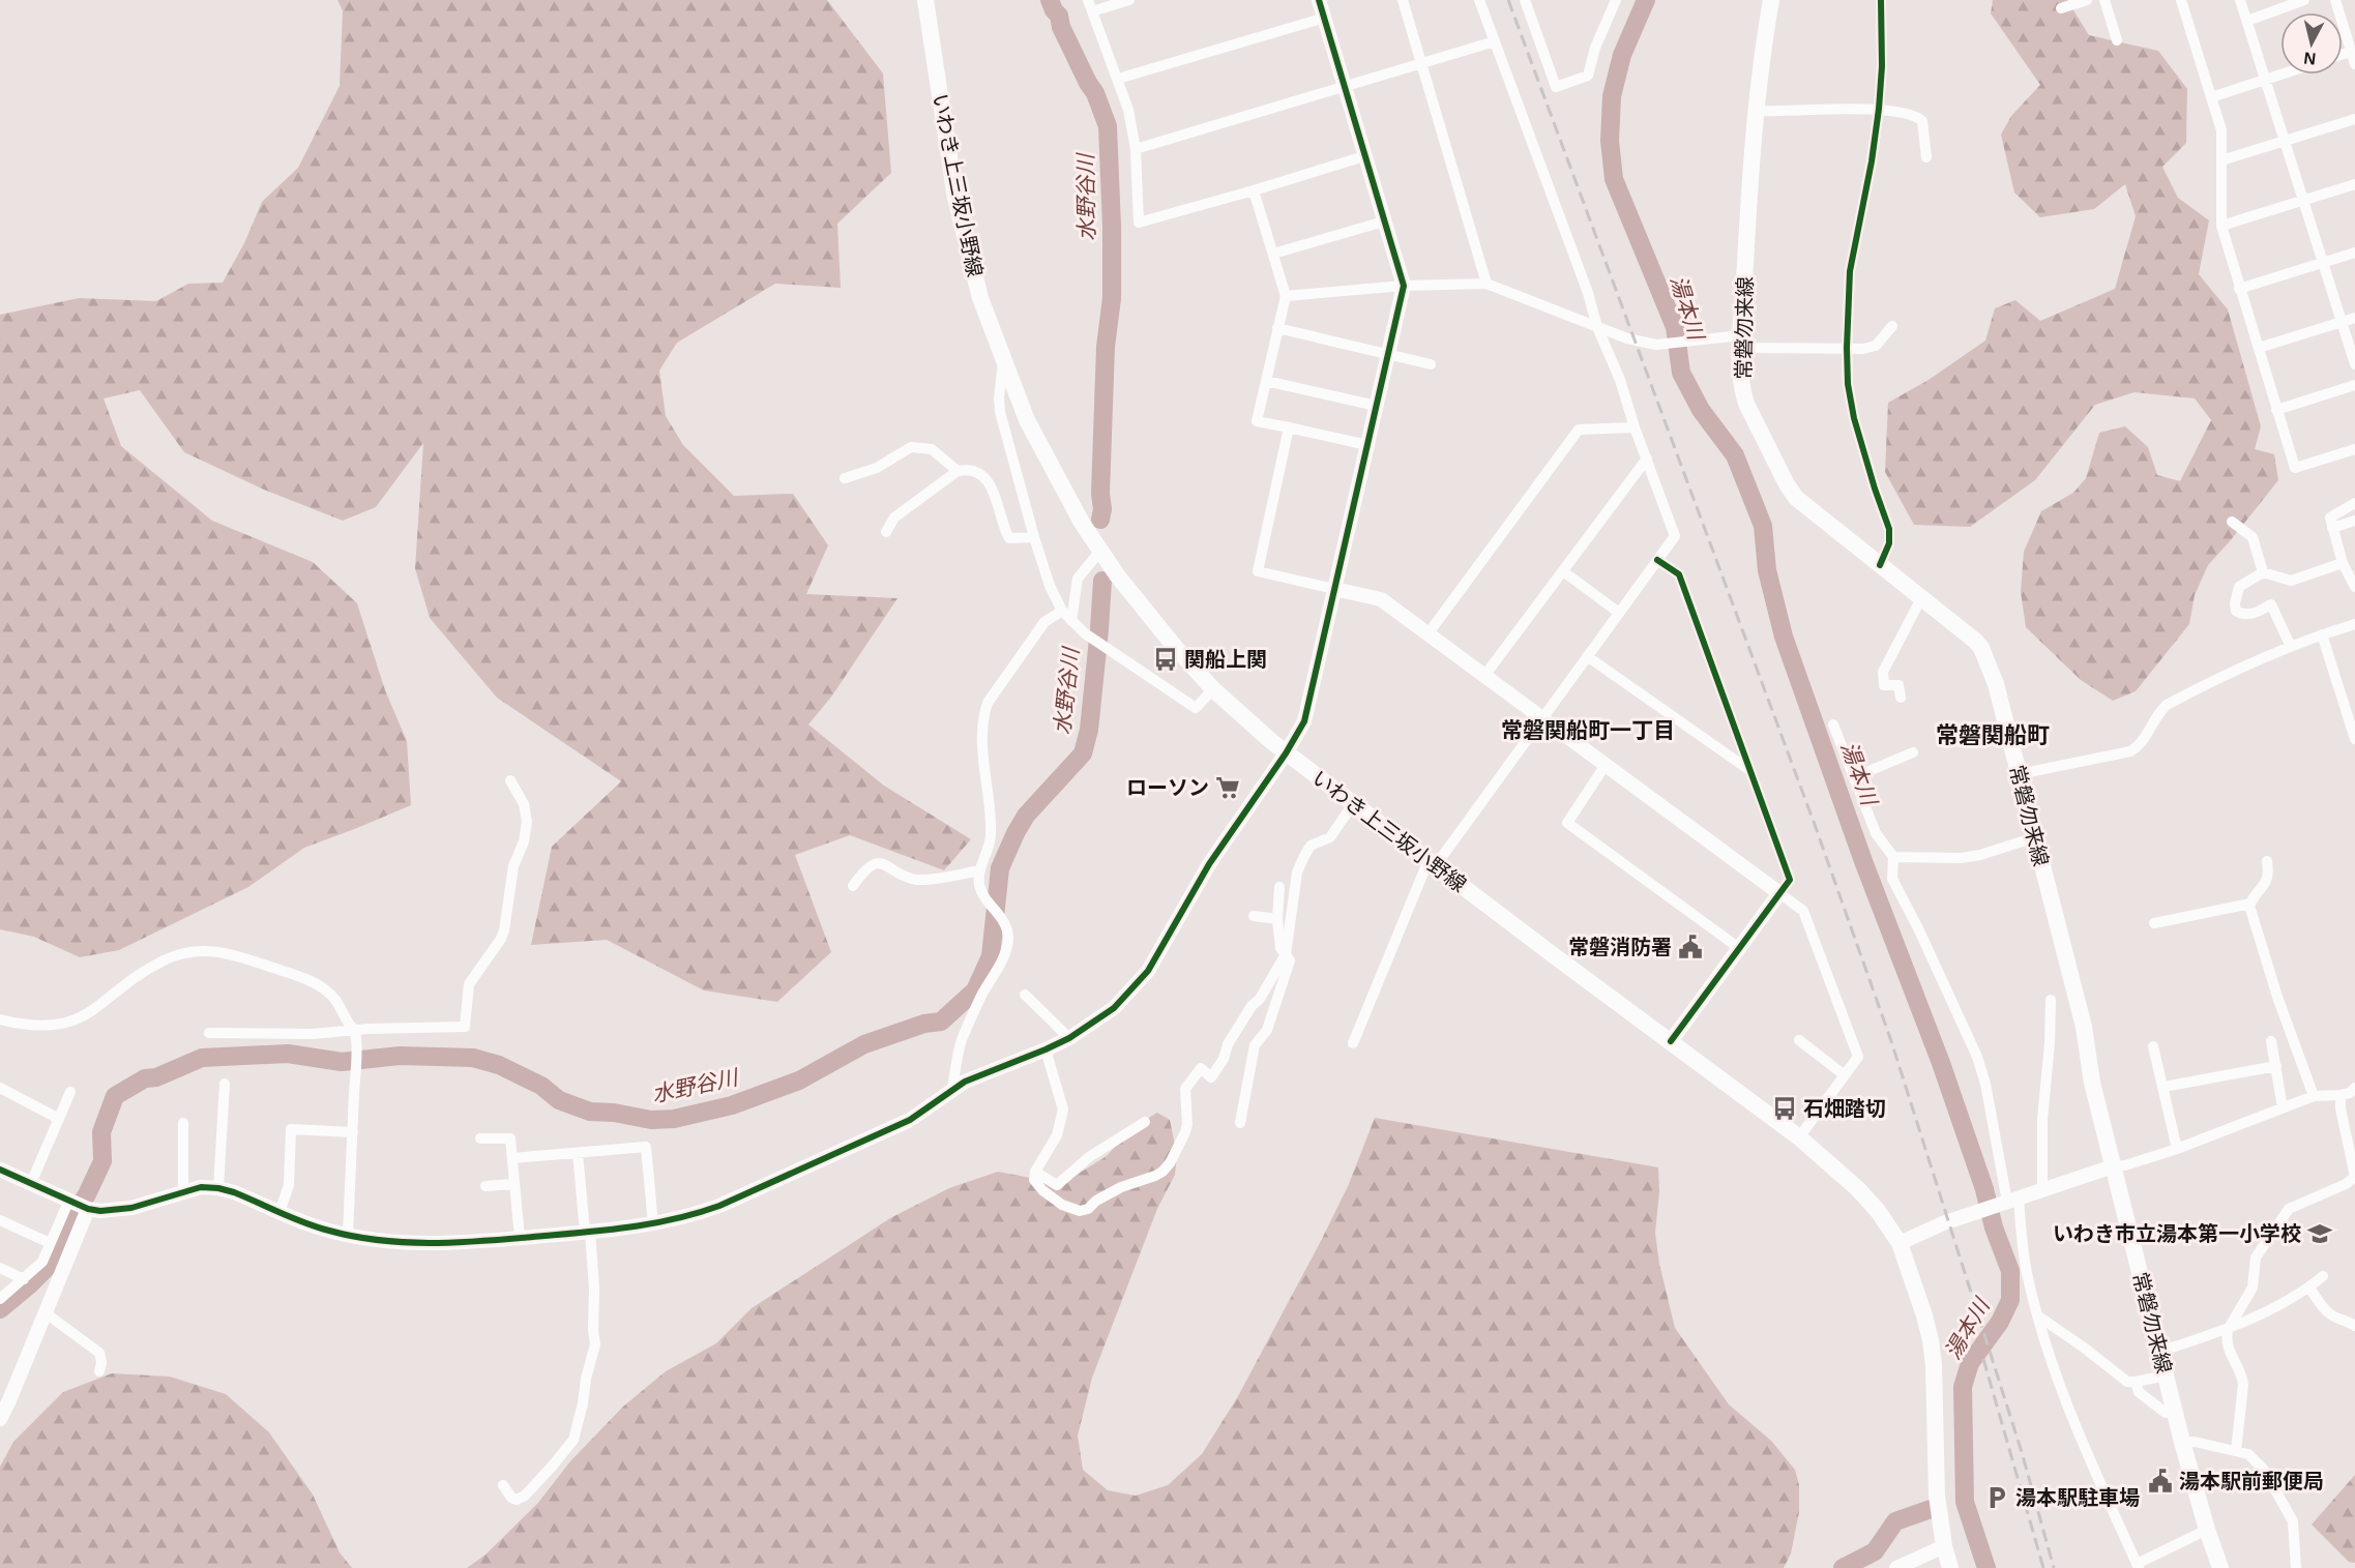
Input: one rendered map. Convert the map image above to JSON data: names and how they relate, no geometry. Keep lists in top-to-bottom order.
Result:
{
  "streets": {
    "main road": ["いわき上三坂小野線", "常磐勿来線"]
  },
  "districts": ["常磐関船町一丁目", "常磐関船町"],
  "water": ["水野谷川", "湯本川"],
  "places": {
    "bus stop": ["関船上関", "石畑踏切"],
    "supermarket": ["ローソン"],
    "public building": ["常磐消防署", "湯本駅前郵便局"],
    "school or university": ["いわき市立湯本第一小学校"],
    "parking": ["湯本駅駐車場"]
  },
  "north": "bottom"
}
